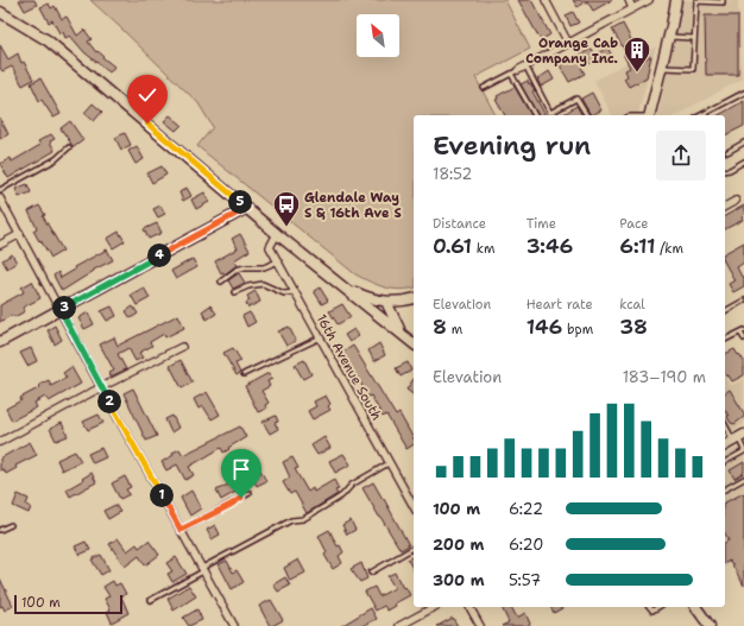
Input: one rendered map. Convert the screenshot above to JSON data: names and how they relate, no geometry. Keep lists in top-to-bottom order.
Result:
{
  "streets": {
    "street": ["16th Avenue South"]
  },
  "places": {
    "building": ["Orange Cab Company Inc."],
    "bus stop": ["Glendale Way S & 16th Ave S"]
  },
  "scale_bar": "100 m",
  "north": "top left",
  "page": {
    "heading": ["Evening run", "18:52"],
    "pins": [
      "5",
      "4",
      "3",
      "2",
      "1"
    ],
    "stats": [
      ["Distance", "0.61 km"],
      ["Time", "3:46"],
      ["Pace", "6:11 /km"],
      ["Elevation", "8 m"],
      ["Heart rate", "146 bpm"],
      ["kcal", "38"]
    ],
    "chart": ["Elevation", "183–190 m"],
    "list": [
      {
        "name": "100 m",
        "note": "6:22"
      },
      {
        "name": "200 m",
        "note": "6:20"
      },
      {
        "name": "300 m",
        "note": "5:57"
      }
    ],
    "scale": "100 m"
  }
}
